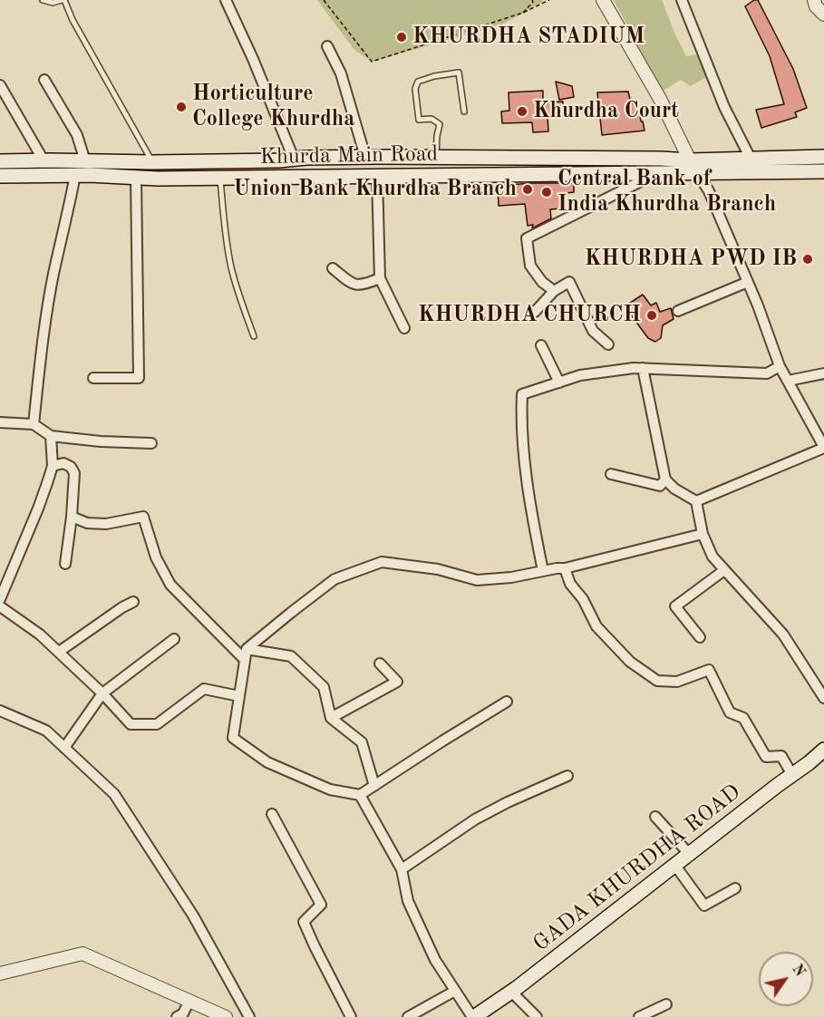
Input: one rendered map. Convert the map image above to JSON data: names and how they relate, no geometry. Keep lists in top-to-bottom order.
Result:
{
  "streets": {
    "main road": ["Khurda Main Road", "GADA KHURDHA ROAD"]
  },
  "places": [
    "KHURDHA STADIUM",
    "Horticulture College Khurdha",
    "Khurdha Court",
    "Union Bank Khurdha Branch",
    "Central Bank of India Khurdha Branch",
    "KHURDHA PWD IB",
    "KHURDHA CHURCH"
  ],
  "north": "top right"
}
